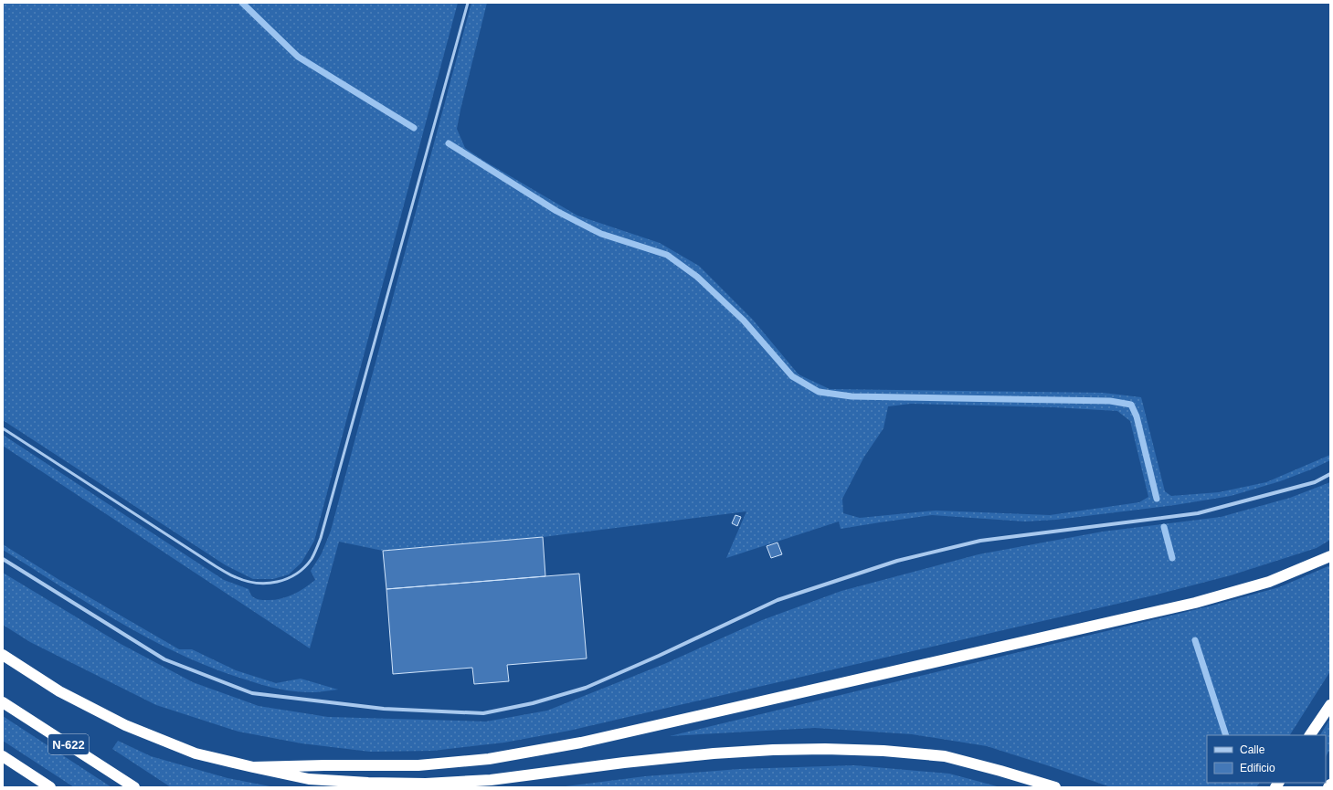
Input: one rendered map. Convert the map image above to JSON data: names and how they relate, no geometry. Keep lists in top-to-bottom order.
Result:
{
  "streets": {
    "highway": ["N-622"]
  },
  "legend": ["Calle", "Edificio"]
}
